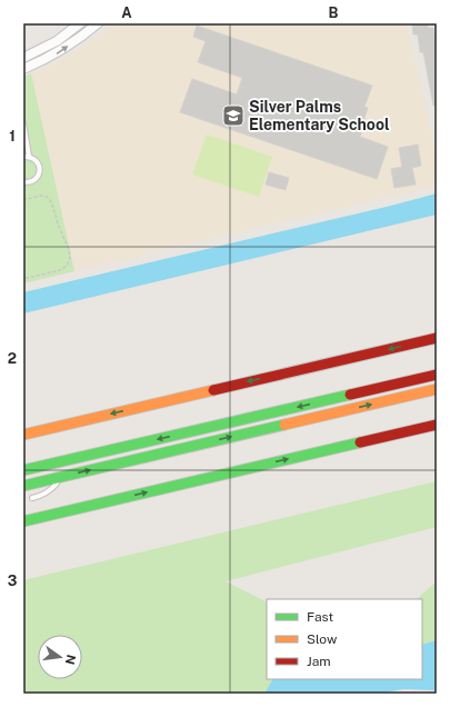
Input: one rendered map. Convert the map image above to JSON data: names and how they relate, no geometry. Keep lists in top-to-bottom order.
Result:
{
  "places": {
    "school or university": ["Silver Palms Elementary School"]
  },
  "legend": ["Fast", "Slow", "Jam"],
  "north": "right",
  "grid": {
    "columns": ["A", "B"],
    "rows": ["1", "2", "3"]
  }
}
